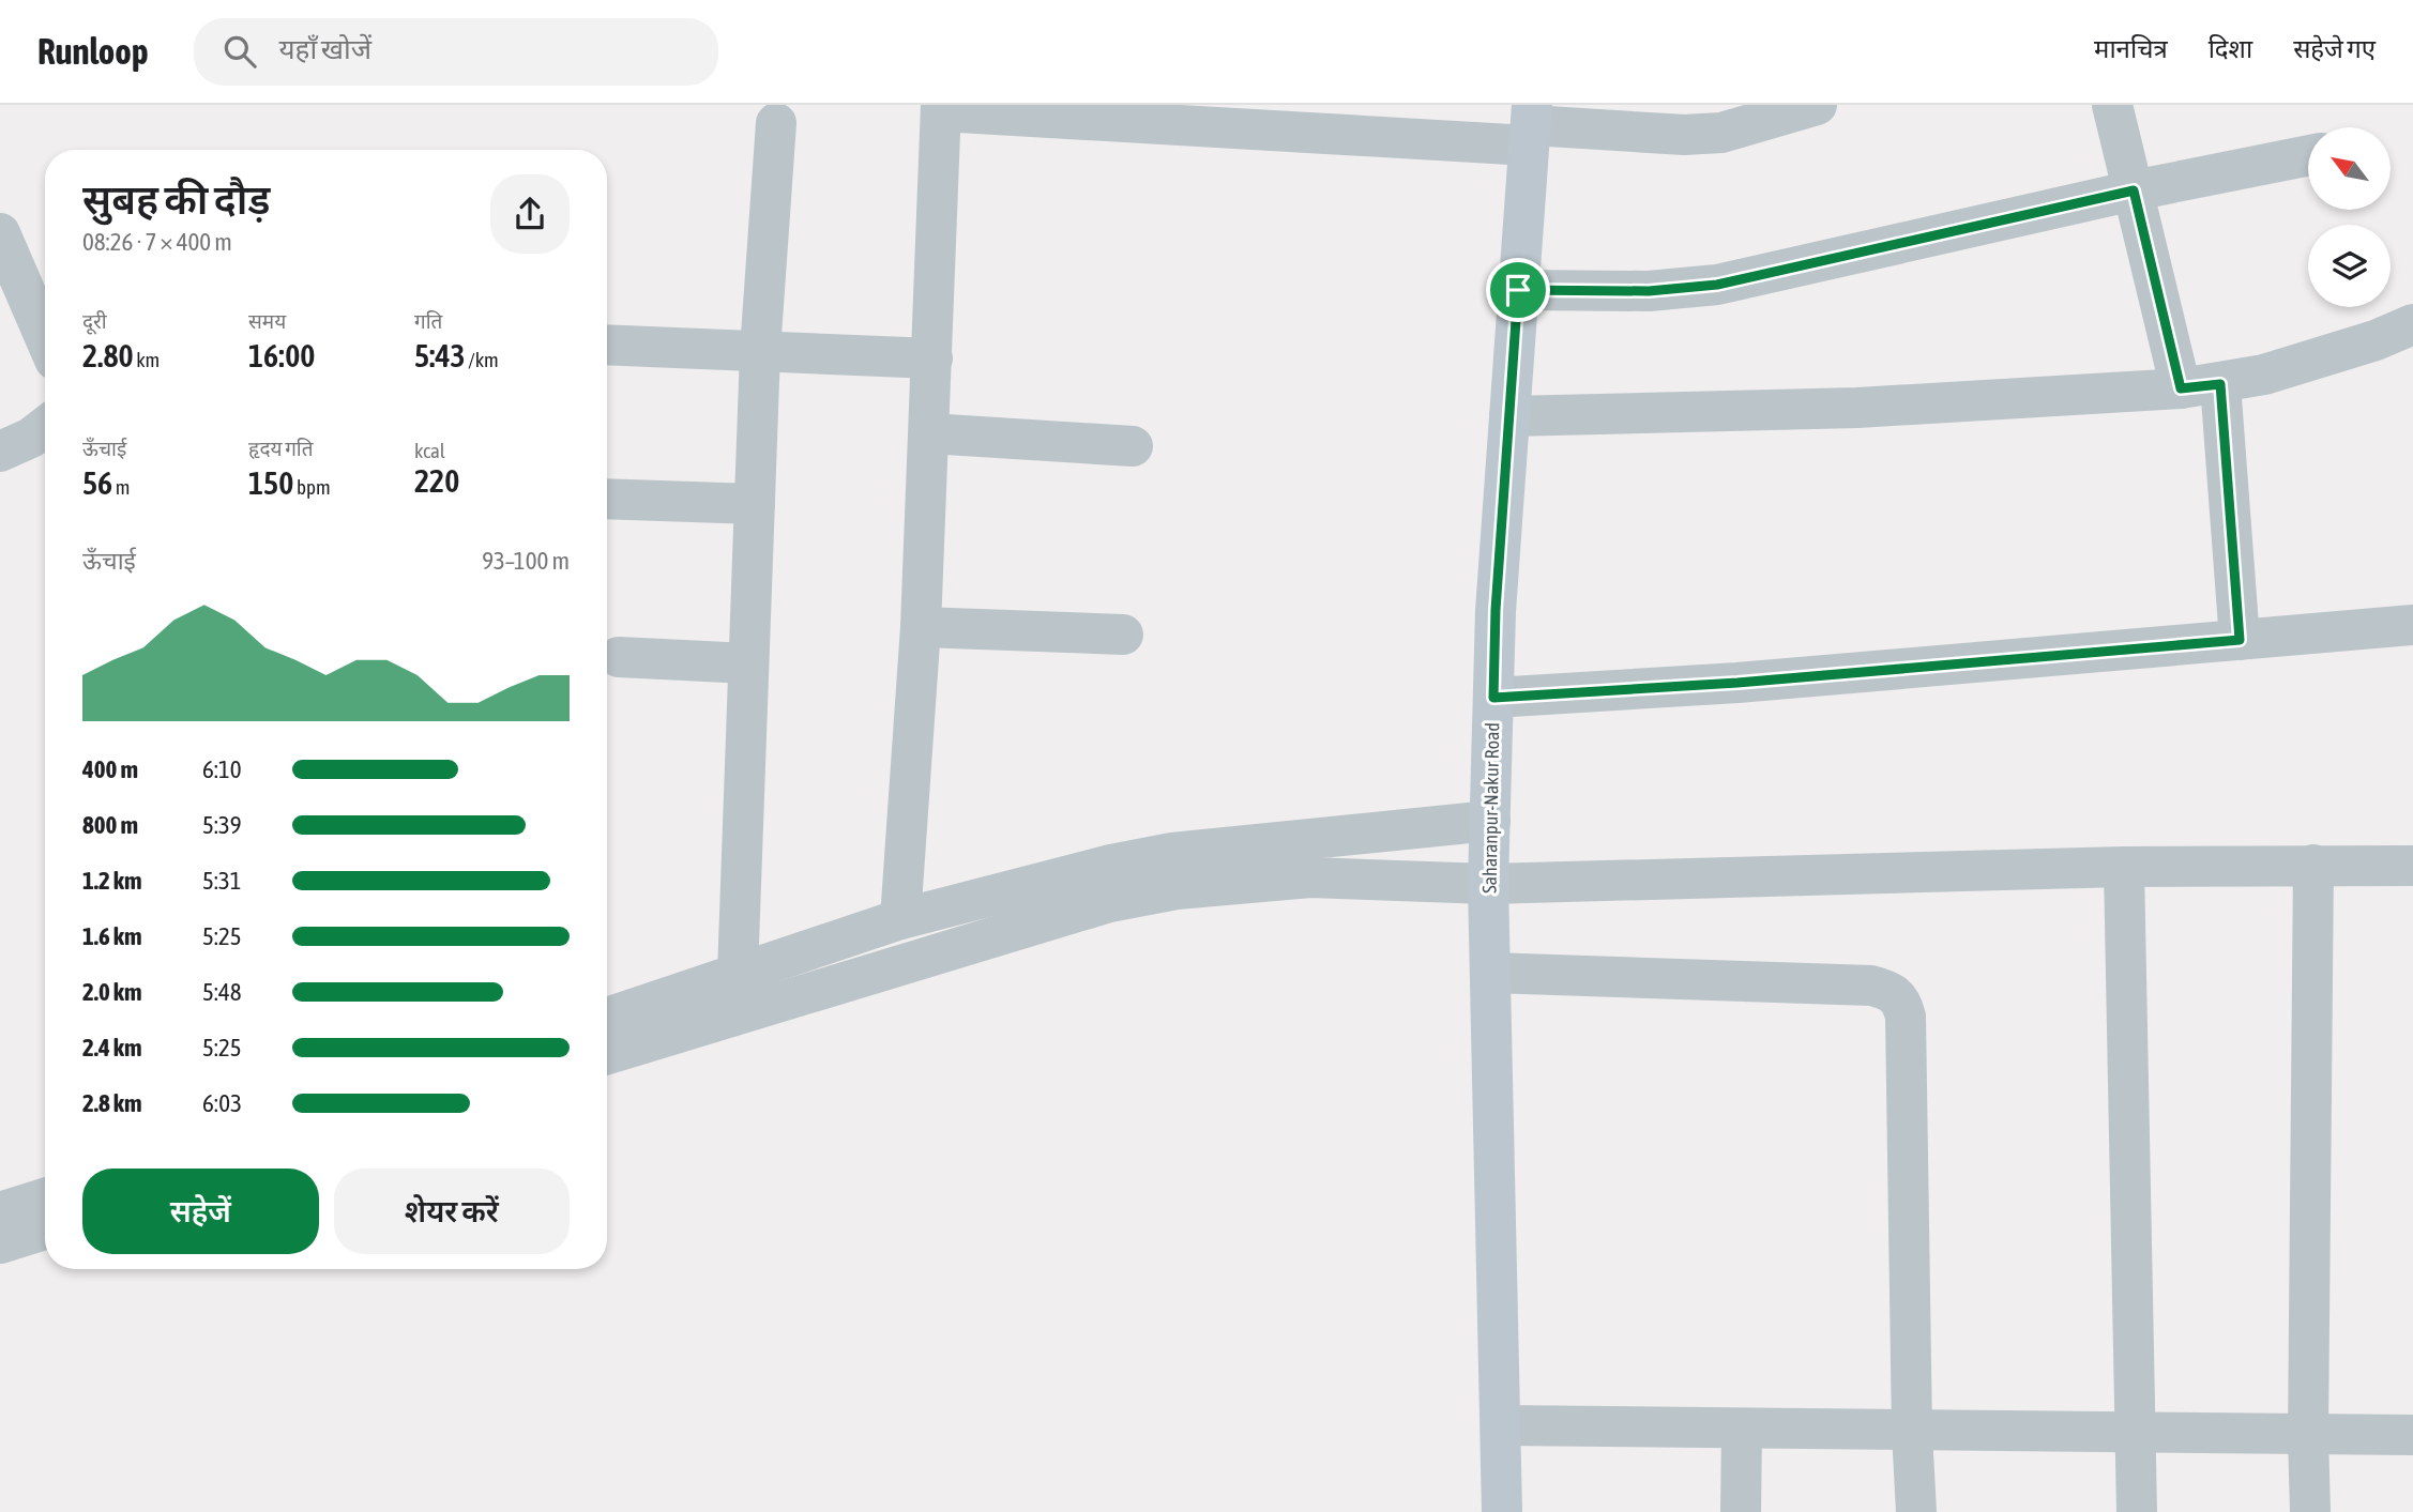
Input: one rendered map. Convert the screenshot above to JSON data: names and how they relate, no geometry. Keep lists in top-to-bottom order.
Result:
{
  "streets": {
    "main road": ["Saharanpur-Nakur Road"]
  },
  "north": "top left",
  "page": {
    "header": "Runloop",
    "search": "यहाँ खोजें",
    "nav": ["मानचित्र", "दिशा", "सहेजे गए"],
    "heading": ["सुबह की दौड़", "08:26 · 7 × 400 m"],
    "stats": [
      ["दूरी", "2.80 km"],
      ["समय", "16:00"],
      ["गति", "5:43 /km"],
      ["ऊँचाई", "56 m"],
      ["हृदय गति", "150 bpm"],
      ["kcal", "220"]
    ],
    "chart": ["ऊँचाई", "93–100 m"],
    "list": [
      {
        "name": "400 m",
        "note": "6:10"
      },
      {
        "name": "800 m",
        "note": "5:39"
      },
      {
        "name": "1.2 km",
        "note": "5:31"
      },
      {
        "name": "1.6 km",
        "note": "5:25"
      },
      {
        "name": "2.0 km",
        "note": "5:48"
      },
      {
        "name": "2.4 km",
        "note": "5:25"
      },
      {
        "name": "2.8 km",
        "note": "6:03"
      }
    ],
    "buttons": ["सहेजें", "शेयर करें"]
  }
}
